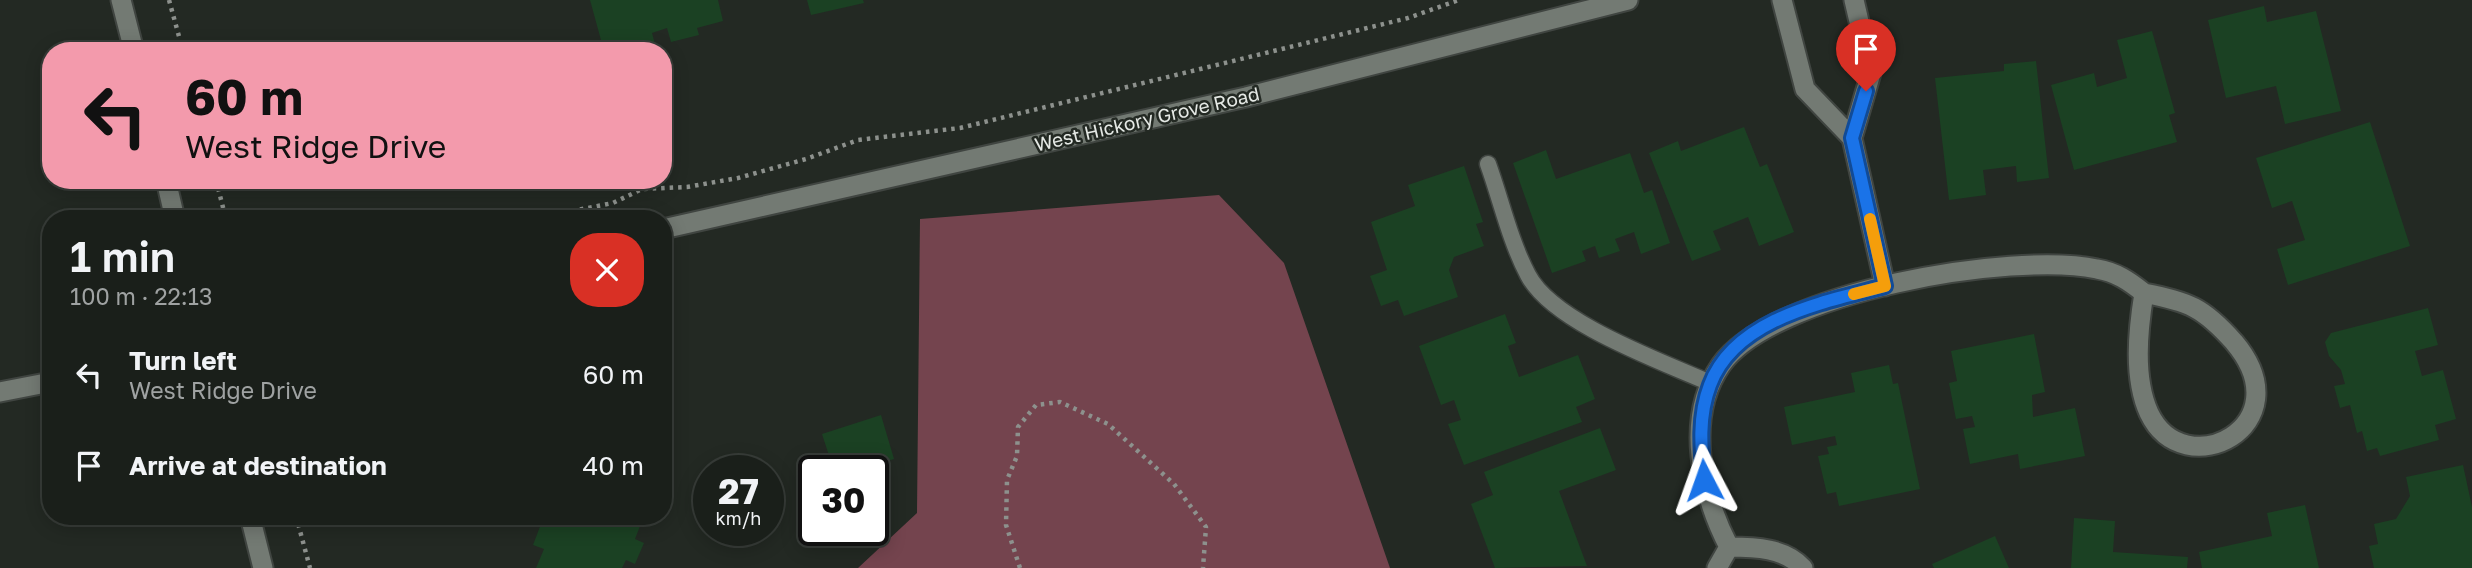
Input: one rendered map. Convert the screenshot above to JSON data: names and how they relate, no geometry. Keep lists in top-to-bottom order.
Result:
{
  "streets": {
    "street": ["West Hickory Grove Road"]
  },
  "page": {
    "turn": ["60 m", "West Ridge Drive"],
    "heading": ["1 min", "100 m · 22:13"],
    "list": [
      {
        "name": "Turn left",
        "note": "West Ridge Drive",
        "value": "60 m"
      },
      {
        "name": "Arrive at destination",
        "value": "40 m"
      }
    ],
    "speed": "27 km/h",
    "limit": "30"
  }
}
